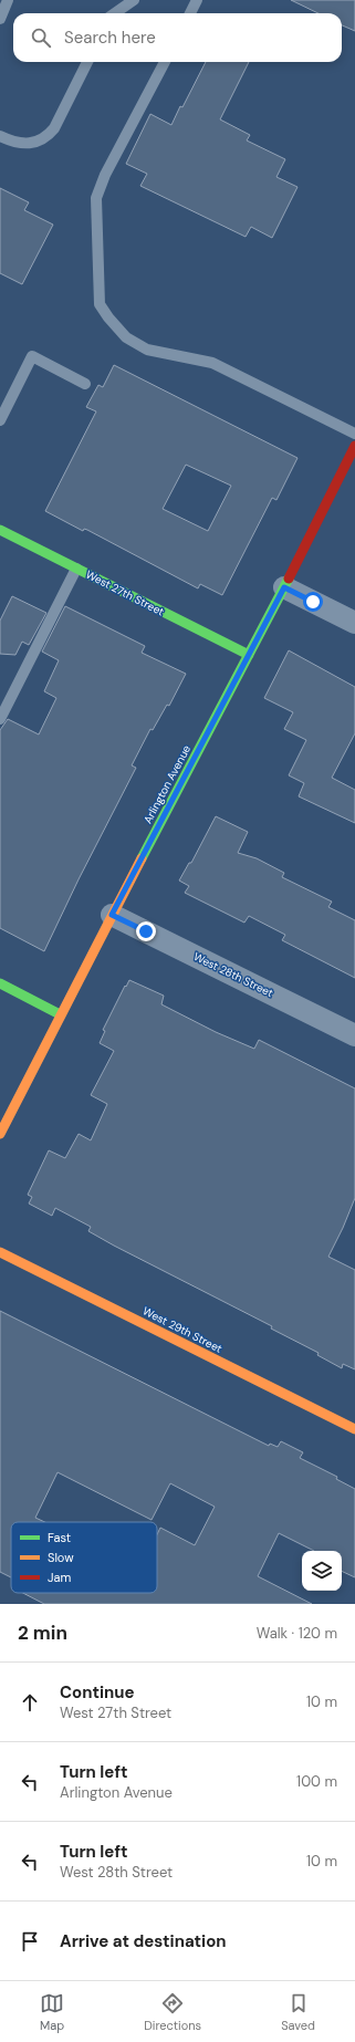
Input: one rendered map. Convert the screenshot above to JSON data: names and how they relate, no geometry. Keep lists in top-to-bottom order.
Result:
{
  "streets": {
    "main road": ["West 27th Street", "Arlington Avenue", "West 29th Street"],
    "street": ["West 28th Street"]
  },
  "crossings": [
    ["West 27th Street", "Arlington Avenue"],
    ["Arlington Avenue", "West 28th Street"]
  ],
  "legend": ["Fast", "Slow", "Jam"],
  "page": {
    "search": "Search here",
    "heading": ["2 min", "Walk · 120 m"],
    "list": [
      ["Continue", "West 27th Street", "10 m"],
      ["Turn left", "Arlington Avenue", "100 m"],
      ["Turn left", "West 28th Street", "10 m"],
      "Arrive at destination"
    ],
    "nav": ["Map", "Directions", "Saved"]
  }
}
